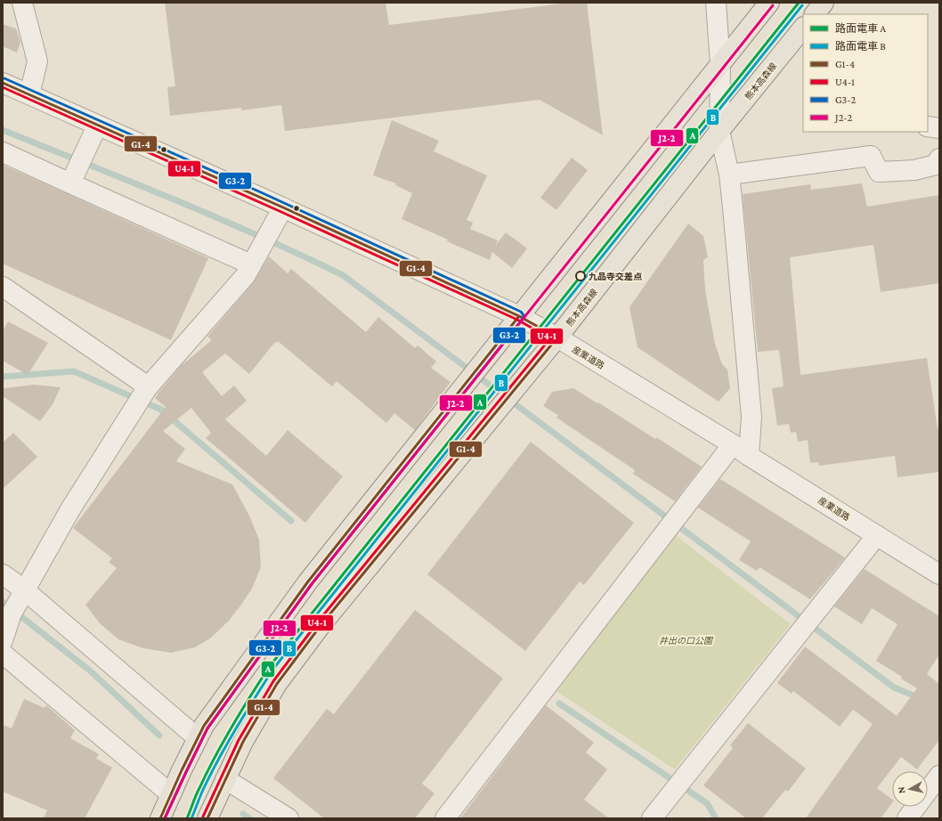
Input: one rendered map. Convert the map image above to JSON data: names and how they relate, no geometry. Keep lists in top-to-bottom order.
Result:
{
  "streets": {
    "main road": ["熊本高森線"],
    "street": ["産業道路"]
  },
  "crossings": [
    ["熊本高森線", "産業道路"]
  ],
  "parks": ["井出の口公園"],
  "places": ["九品寺交差点"],
  "lines": [
    "tram line A",
    "tram line B",
    "transit line J2-2",
    "transit line G3-2",
    "transit line G1-4",
    "transit line U4-1"
  ],
  "legend": [
    "路面電車 A",
    "路面電車 B",
    "G1-4",
    "U4-1",
    "G3-2",
    "J2-2"
  ],
  "north": "left"
}
